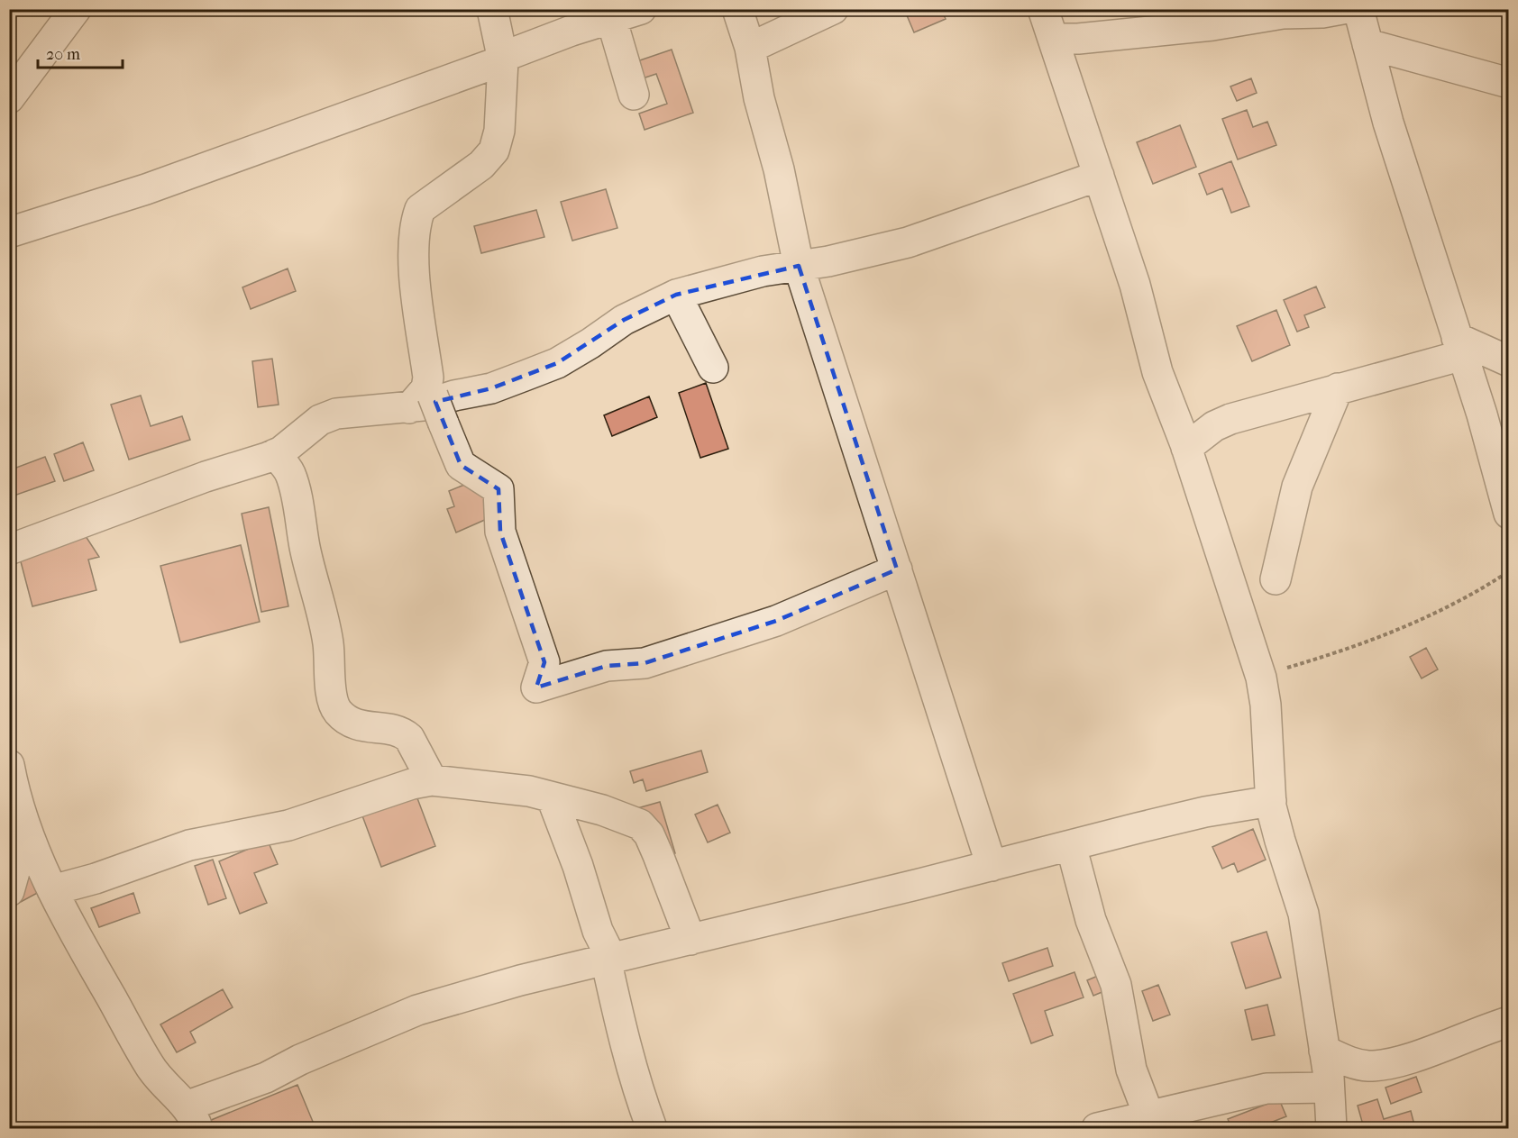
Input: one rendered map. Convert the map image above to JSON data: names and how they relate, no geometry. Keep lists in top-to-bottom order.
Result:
{
  "scale_bar": "20 m"
}
